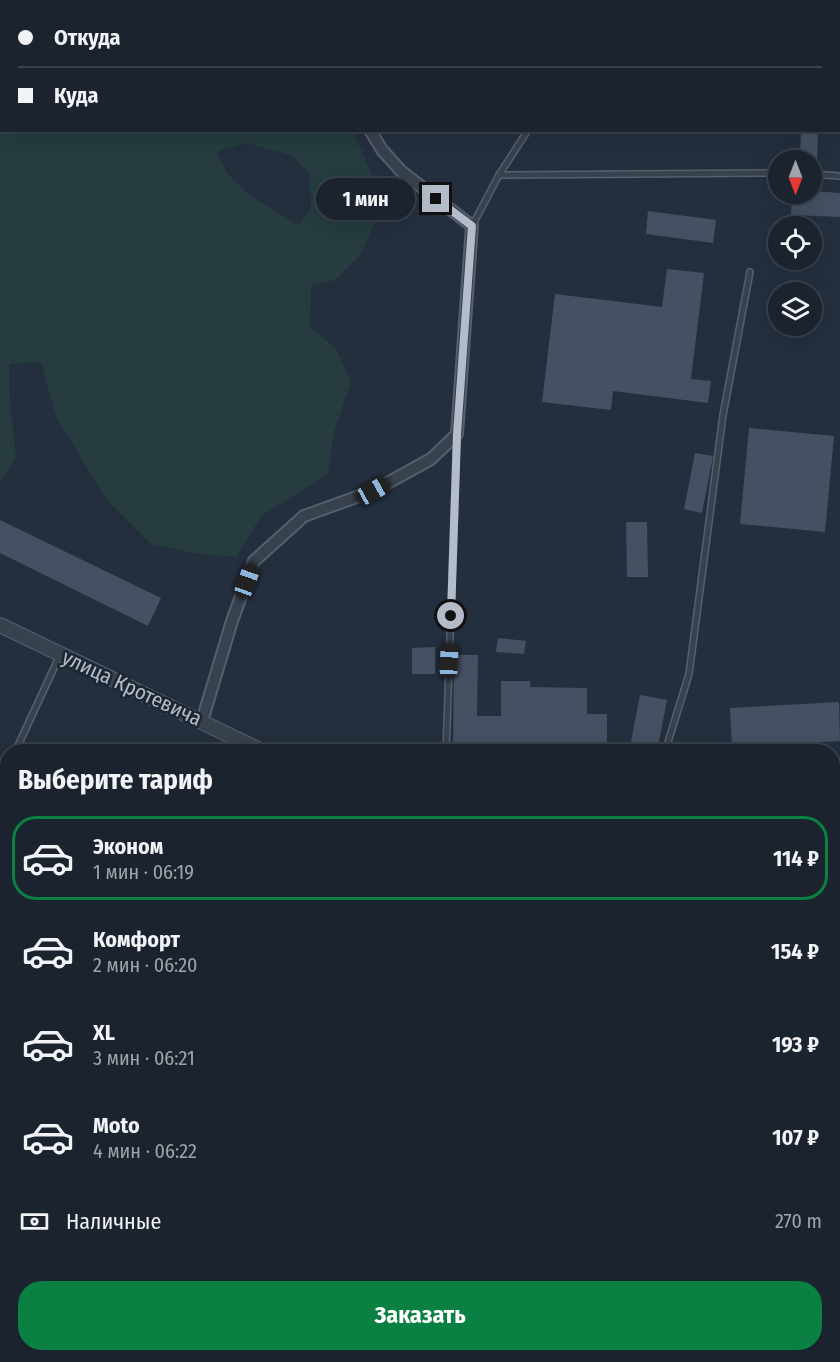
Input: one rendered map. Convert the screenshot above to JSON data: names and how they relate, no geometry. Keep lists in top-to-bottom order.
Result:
{
  "streets": {
    "street": ["улица Кротевича"]
  },
  "north": "bottom",
  "page": {
    "banner": ["Откуда", "Куда"],
    "bubble": "1 мин",
    "heading": "Выберите тариф",
    "list": [
      {
        "name": "Эконом",
        "note": "1 мин · 06:19",
        "value": "114 ₽"
      },
      {
        "name": "Комфорт",
        "note": "2 мин · 06:20",
        "value": "154 ₽"
      },
      {
        "name": "XL",
        "note": "3 мин · 06:21",
        "value": "193 ₽"
      },
      {
        "name": "Moto",
        "note": "4 мин · 06:22",
        "value": "107 ₽"
      }
    ],
    "pay": ["Наличные", "270 m"],
    "buttons": "Заказать"
  }
}
